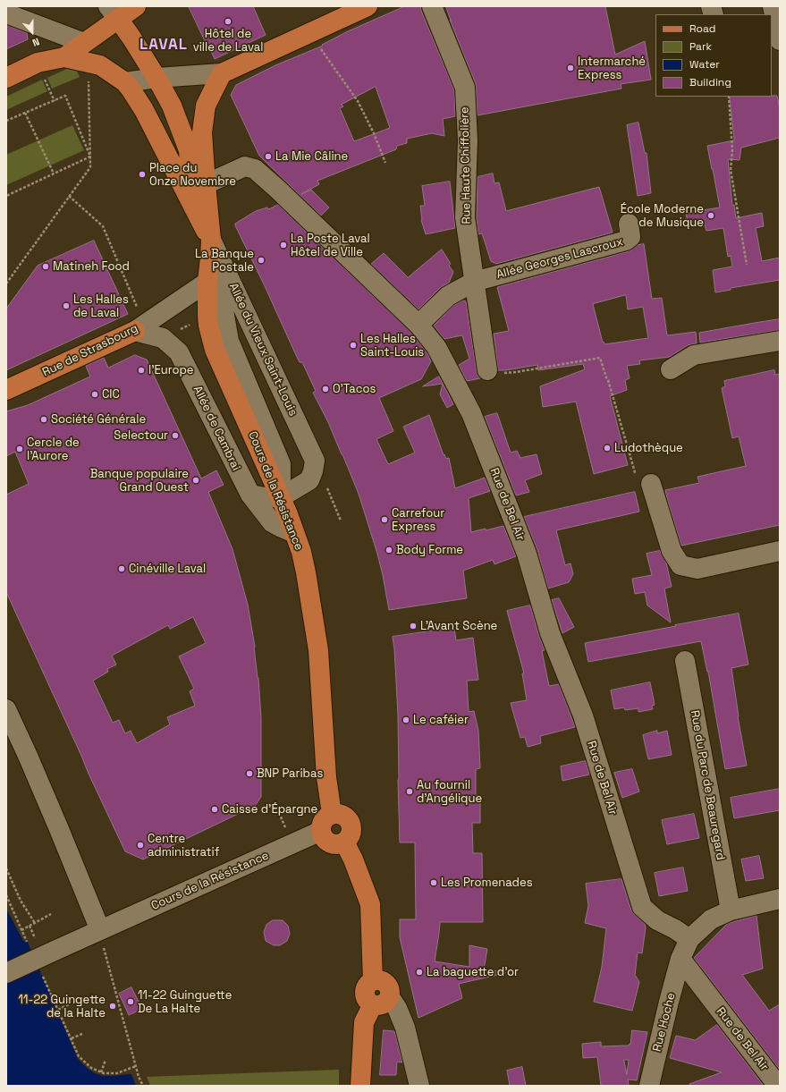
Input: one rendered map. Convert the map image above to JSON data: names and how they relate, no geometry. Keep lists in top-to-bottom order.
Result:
{
  "streets": {
    "main road": ["Rue de Strasbourg", "Cours de la Résistance"],
    "street": [
      "Rue Haute Chiffolière",
      "Allée Georges Lascroux",
      "Allée du Vieux Saint-Louis",
      "Allée de Cambrai",
      "Rue de Bel Air",
      "Rue du Parc de Beauregard",
      "Rue Hoche"
    ]
  },
  "crossings": [
    ["Rue Haute Chiffolière", "Allée Georges Lascroux"],
    ["Allée du Vieux Saint-Louis", "Cours de la Résistance"],
    ["Rue de Strasbourg", "Allée de Cambrai"],
    ["Rue de Strasbourg", "Cours de la Résistance"],
    ["Allée de Cambrai", "Cours de la Résistance"],
    ["Cours de la Résistance", "Rue de Bel Air"],
    ["Rue de Bel Air", "Rue Hoche"]
  ],
  "districts": ["LAVAL"],
  "places": [
    "Hôtel de ville de Laval",
    "Intermarché Express",
    "La Mie Câline",
    "Place du Onze Novembre",
    "École Moderne de Musique",
    "La Poste Laval Hôtel de Ville",
    "La Banque Postale",
    "Matineh Food",
    "Les Halles de Laval",
    "Les Halles Saint-Louis",
    "l'Europe",
    "O'Tacos",
    "CIC",
    "Société Générale",
    "Selectour",
    "Ludothèque",
    "Cercle de l'Aurore",
    "Banque populaire Grand Ouest",
    "Carrefour Express",
    "Body Forme",
    "Cinéville Laval",
    "L'Avant Scène",
    "Le caféier",
    "BNP Paribas",
    "Au fournil d'Angélique",
    "Caisse d'Épargne",
    "Centre administratif",
    "Les Promenades",
    "La baguette d'or",
    "11-22 Guinguette De La Halte",
    "11-22 Guingette de la Halte"
  ],
  "legend": [
    "Road",
    "Park",
    "Water",
    "Building"
  ],
  "north": "bottom"
}
